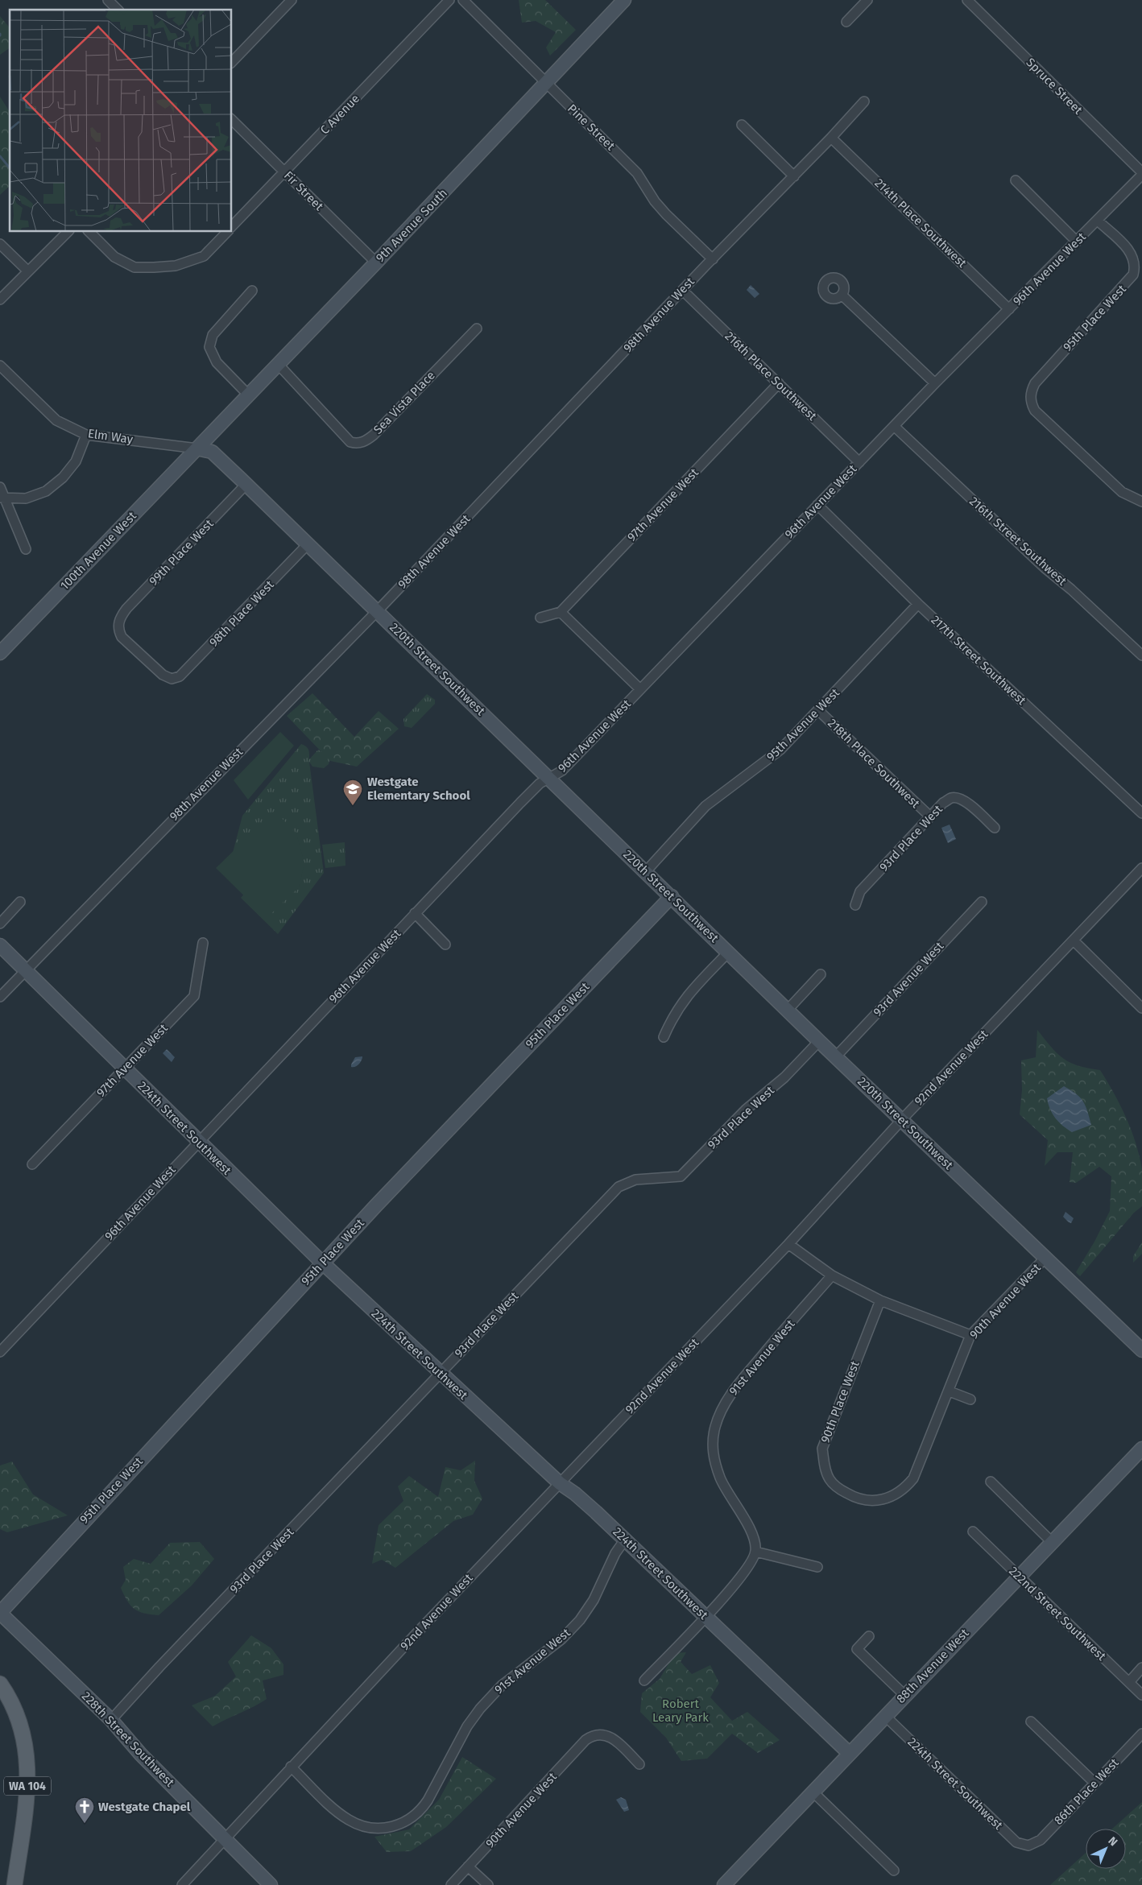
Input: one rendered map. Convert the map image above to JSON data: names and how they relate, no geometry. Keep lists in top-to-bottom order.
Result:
{
  "streets": {
    "main road": ["WA 104"],
    "street": [
      "Spruce Street",
      "C Avenue",
      "Pine Street",
      "Fir Street",
      "214th Place Southwest",
      "9th Avenue South",
      "96th Avenue West",
      "98th Avenue West",
      "95th Place West",
      "216th Place Southwest",
      "Sea Vista Place",
      "Elm Way",
      "97th Avenue West",
      "216th Street Southwest",
      "100th Avenue West",
      "99th Place West",
      "98th Place West",
      "217th Street Southwest",
      "220th Street Southwest",
      "95th Avenue West",
      "218th Place Southwest",
      "93rd Place West",
      "93rd Avenue West",
      "92nd Avenue West",
      "224th Street Southwest",
      "90th Avenue West",
      "91st Avenue West",
      "90th Place West",
      "222nd Street Southwest",
      "88th Avenue West",
      "228th Street Southwest",
      "86th Place West"
    ]
  },
  "crossings": [
    ["Spruce Street", "96th Avenue West"],
    ["C Avenue", "Fir Street"],
    ["Pine Street", "9th Avenue South"],
    ["Pine Street", "98th Avenue West"],
    ["Fir Street", "9th Avenue South"],
    ["214th Place Southwest", "96th Avenue West"],
    ["214th Place Southwest", "98th Avenue West"],
    ["9th Avenue South", "Sea Vista Place"],
    ["9th Avenue South", "Elm Way"],
    ["9th Avenue South", "100th Avenue West"],
    ["9th Avenue South", "220th Street Southwest"],
    ["96th Avenue West", "95th Place West"],
    ["96th Avenue West", "216th Place Southwest"],
    ["96th Avenue West", "216th Street Southwest"],
    ["96th Avenue West", "217th Street Southwest"],
    ["96th Avenue West", "220th Street Southwest"],
    ["96th Avenue West", "224th Street Southwest"],
    ["98th Avenue West", "216th Place Southwest"],
    ["98th Avenue West", "220th Street Southwest"],
    ["98th Avenue West", "224th Street Southwest"],
    ["95th Place West", "220th Street Southwest"],
    ["95th Place West", "224th Street Southwest"],
    ["95th Place West", "228th Street Southwest"],
    ["216th Place Southwest", "97th Avenue West"],
    ["Elm Way", "100th Avenue West"],
    ["Elm Way", "220th Street Southwest"],
    ["97th Avenue West", "224th Street Southwest"],
    ["100th Avenue West", "220th Street Southwest"],
    ["99th Place West", "98th Place West"],
    ["99th Place West", "220th Street Southwest"],
    ["98th Place West", "220th Street Southwest"],
    ["217th Street Southwest", "95th Avenue West"],
    ["220th Street Southwest", "95th Avenue West"],
    ["220th Street Southwest", "93rd Place West"],
    ["220th Street Southwest", "93rd Avenue West"],
    ["220th Street Southwest", "92nd Avenue West"],
    ["220th Street Southwest", "90th Avenue West"],
    ["95th Avenue West", "218th Place Southwest"],
    ["218th Place Southwest", "93rd Place West"],
    ["93rd Place West", "224th Street Southwest"],
    ["93rd Place West", "228th Street Southwest"],
    ["92nd Avenue West", "224th Street Southwest"],
    ["92nd Avenue West", "91st Avenue West"],
    ["92nd Avenue West", "228th Street Southwest"],
    ["224th Street Southwest", "91st Avenue West"],
    ["224th Street Southwest", "88th Avenue West"],
    ["224th Street Southwest", "86th Place West"],
    ["90th Avenue West", "90th Place West"],
    ["222nd Street Southwest", "88th Avenue West"]
  ],
  "parks": ["Robert Leary Park"],
  "places": {
    "school or university": ["Westgate Elementary School"],
    "church": ["Westgate Chapel"]
  },
  "north": "top right"
}
